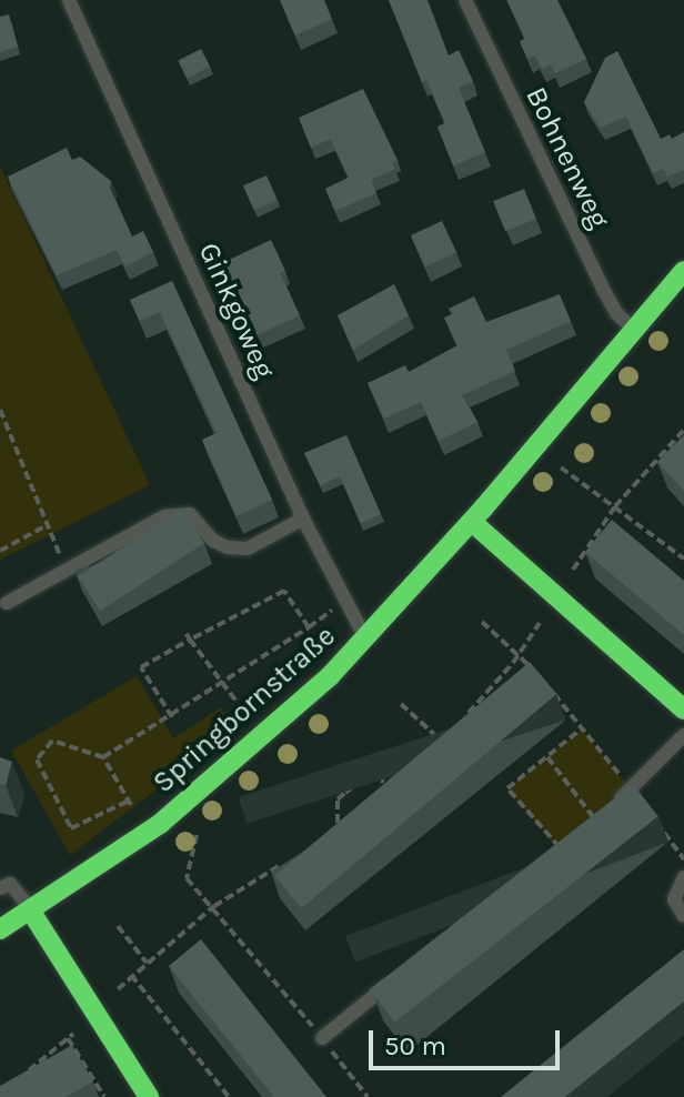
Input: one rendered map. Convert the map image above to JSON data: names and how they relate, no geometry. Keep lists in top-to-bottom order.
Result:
{
  "streets": {
    "street": ["Springbornstraße"],
    "lane": ["Bohnenweg", "Ginkgoweg"]
  },
  "crossings": [
    ["Bohnenweg", "Springbornstraße"],
    ["Ginkgoweg", "Springbornstraße"]
  ],
  "scale_bar": "50 m"
}
